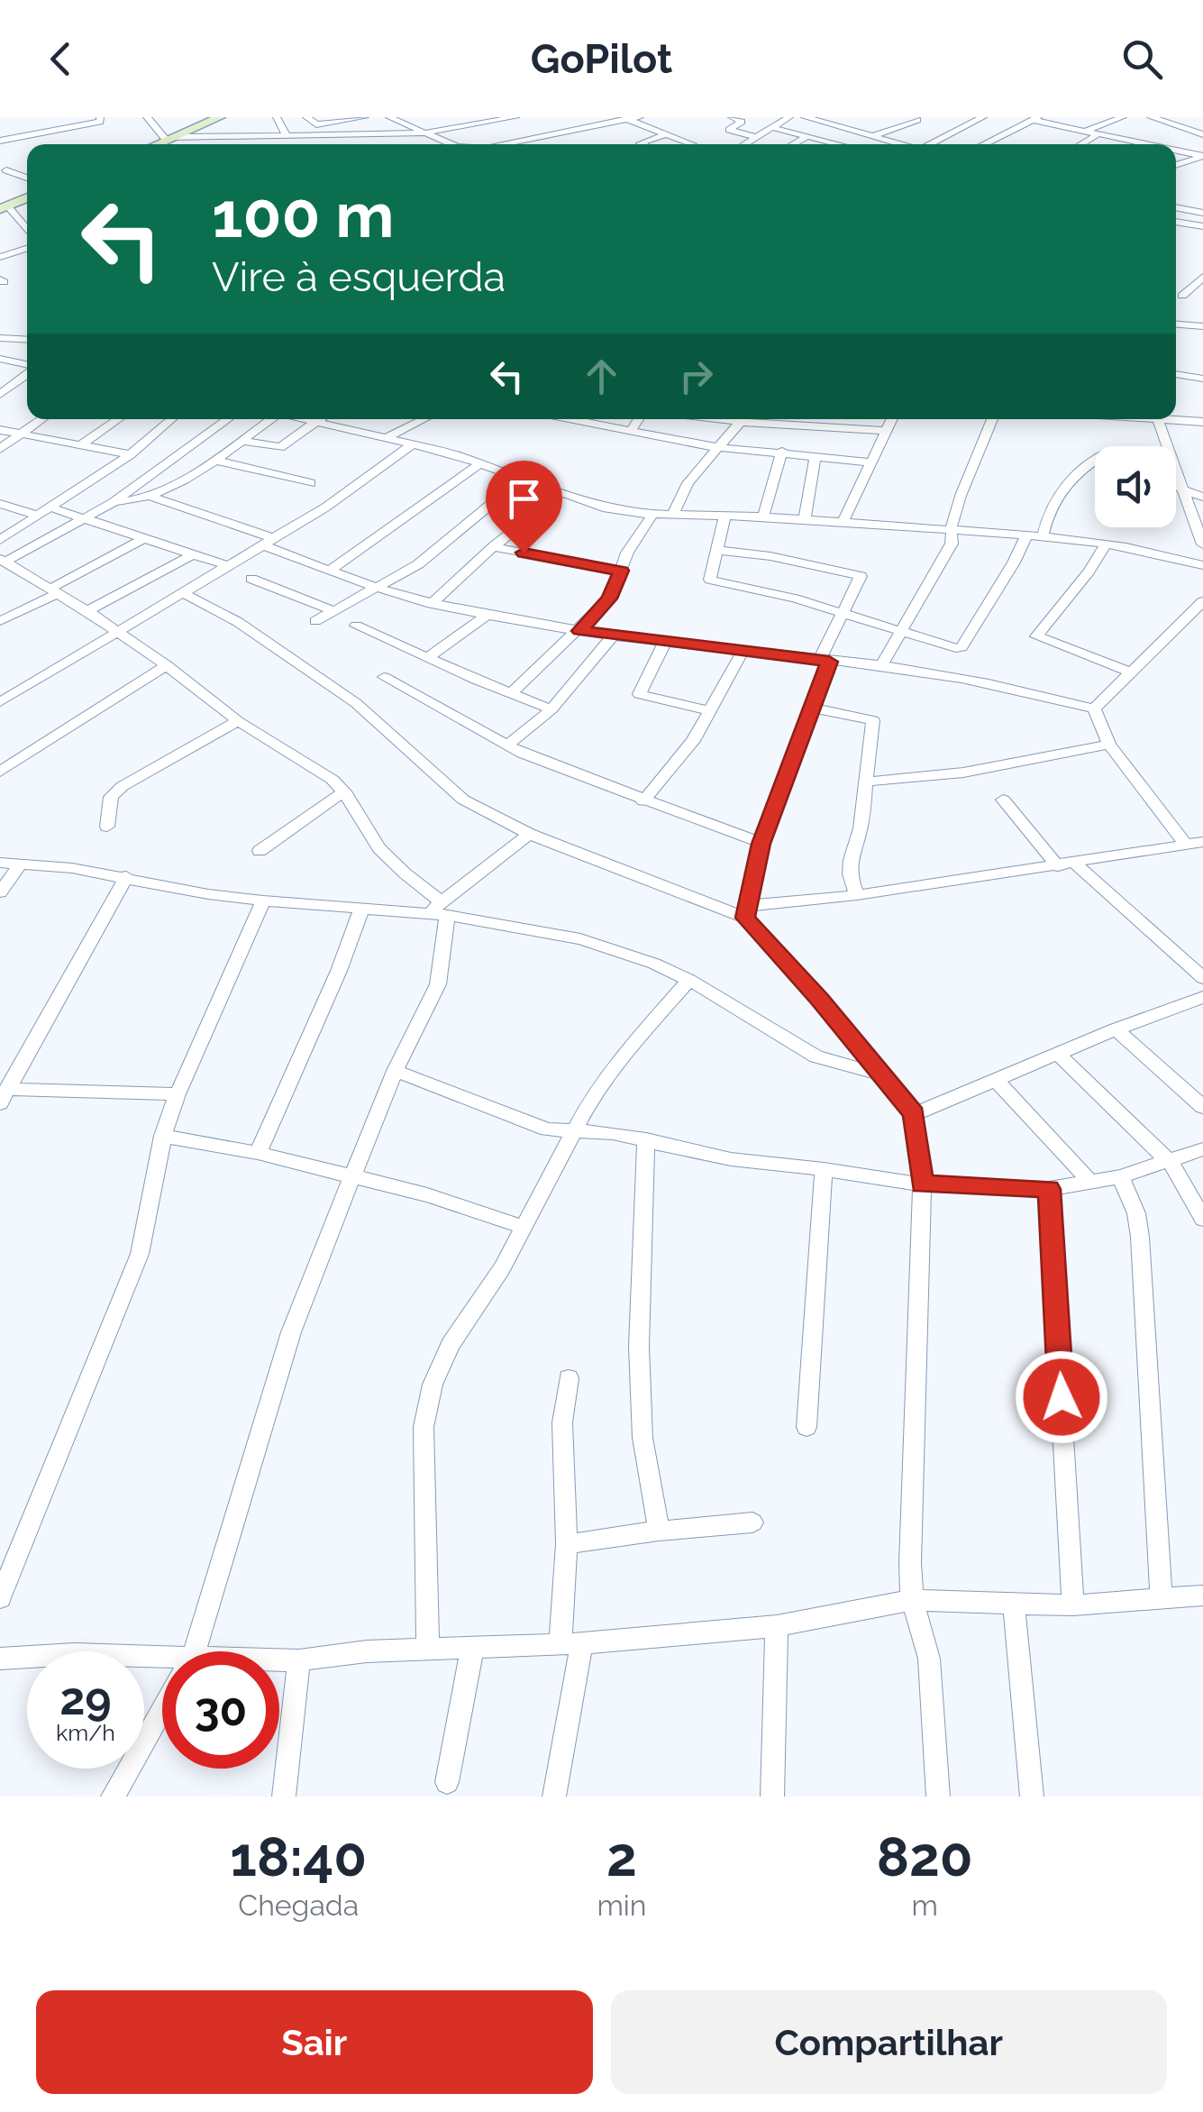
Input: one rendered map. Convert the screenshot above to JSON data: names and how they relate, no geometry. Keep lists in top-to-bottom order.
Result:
{
  "page": {
    "header": "GoPilot",
    "turn": ["100 m", "Vire à esquerda"],
    "speed": "29 km/h",
    "limit": "30",
    "eta": [
      "18:40",
      "Chegada",
      "2",
      "min",
      "820",
      "m"
    ],
    "buttons": ["Sair", "Compartilhar"]
  }
}
